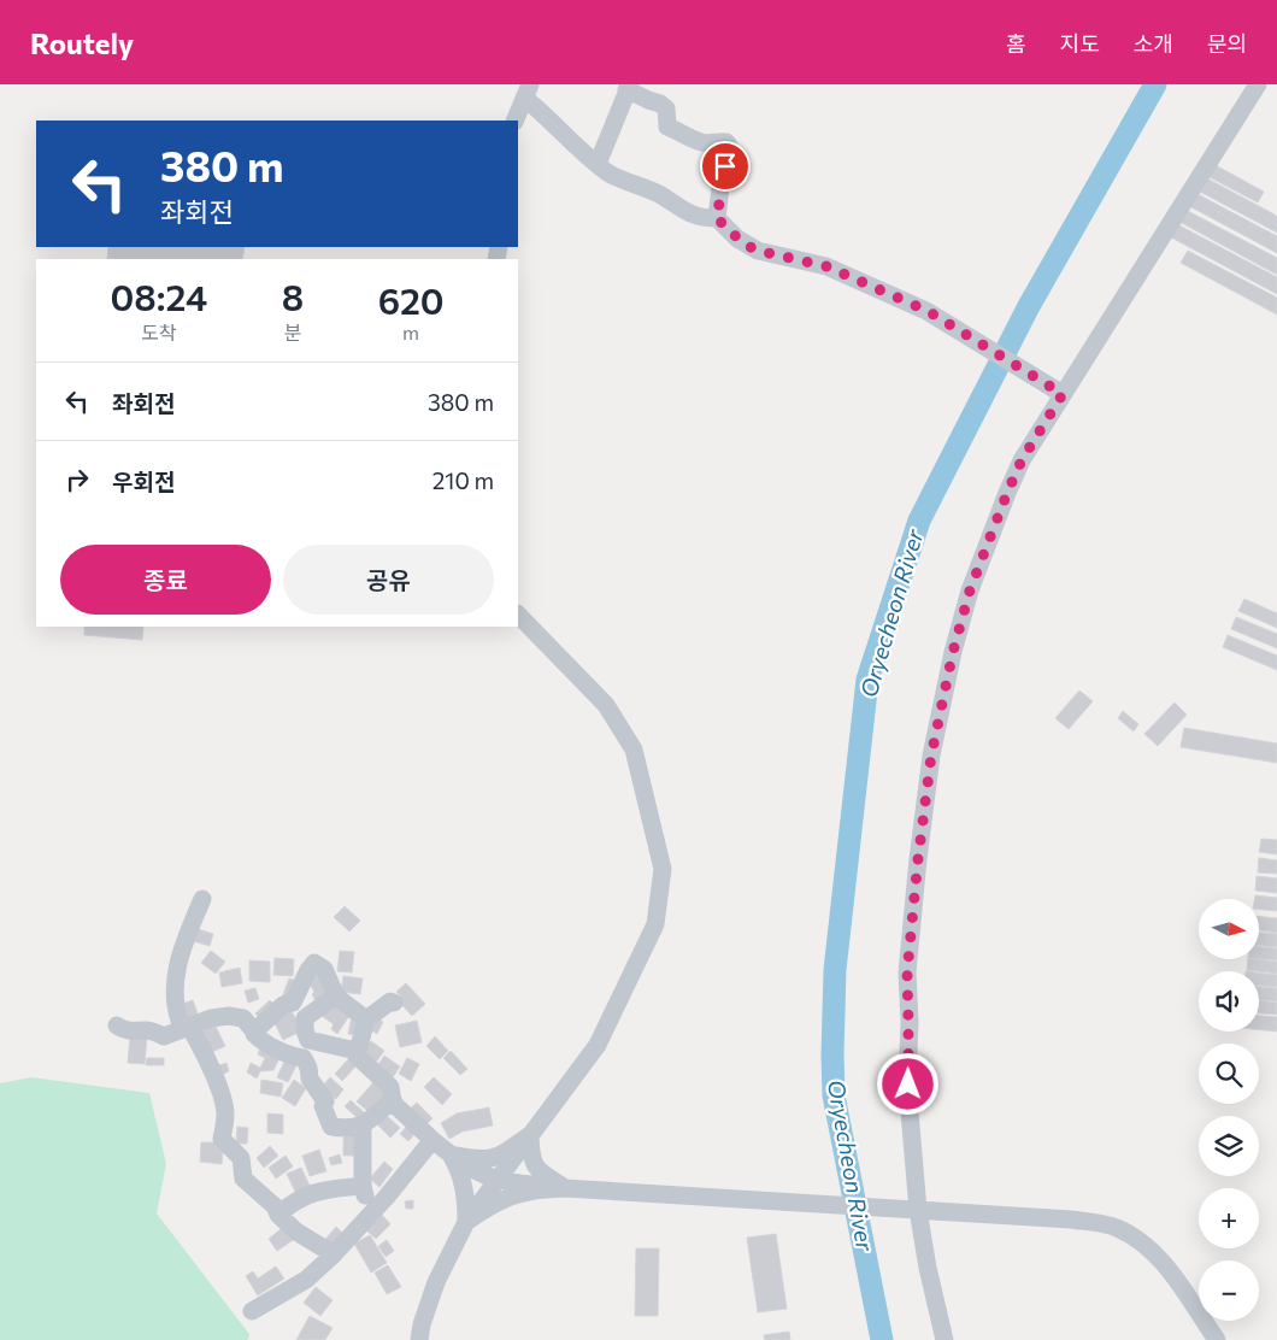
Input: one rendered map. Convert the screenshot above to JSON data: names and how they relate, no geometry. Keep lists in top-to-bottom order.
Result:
{
  "water": ["Oryecheon River"],
  "north": "right",
  "page": {
    "header": "Routely",
    "nav": [
      "홈",
      "지도",
      "소개",
      "문의"
    ],
    "turn": ["380 m", "좌회전"],
    "eta": [
      "08:24",
      "도착",
      "8",
      "분",
      "620",
      "m"
    ],
    "list": [
      {
        "name": "좌회전",
        "value": "380 m"
      },
      {
        "name": "우회전",
        "value": "210 m"
      }
    ],
    "buttons": ["종료", "공유"],
    "map_buttons": ["+", "−"]
  }
}
